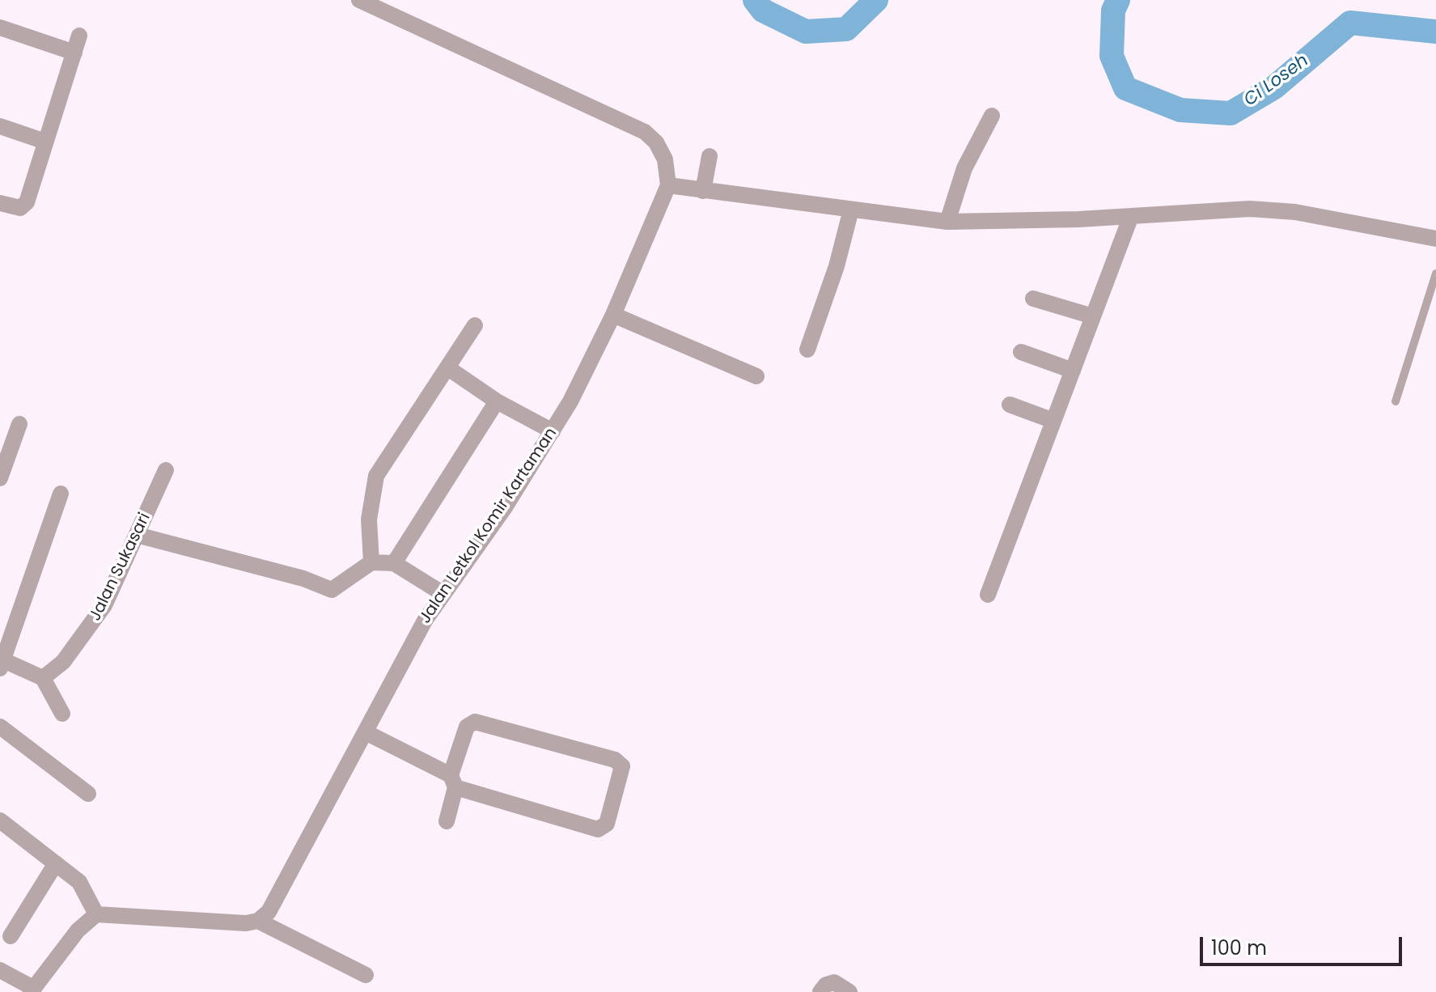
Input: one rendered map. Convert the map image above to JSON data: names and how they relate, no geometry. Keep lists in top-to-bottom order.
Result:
{
  "streets": {
    "street": ["Jalan Letkol Komir Kartaman", "Jalan Sukasari"]
  },
  "water": ["Ci Loseh"],
  "scale_bar": "100 m"
}
